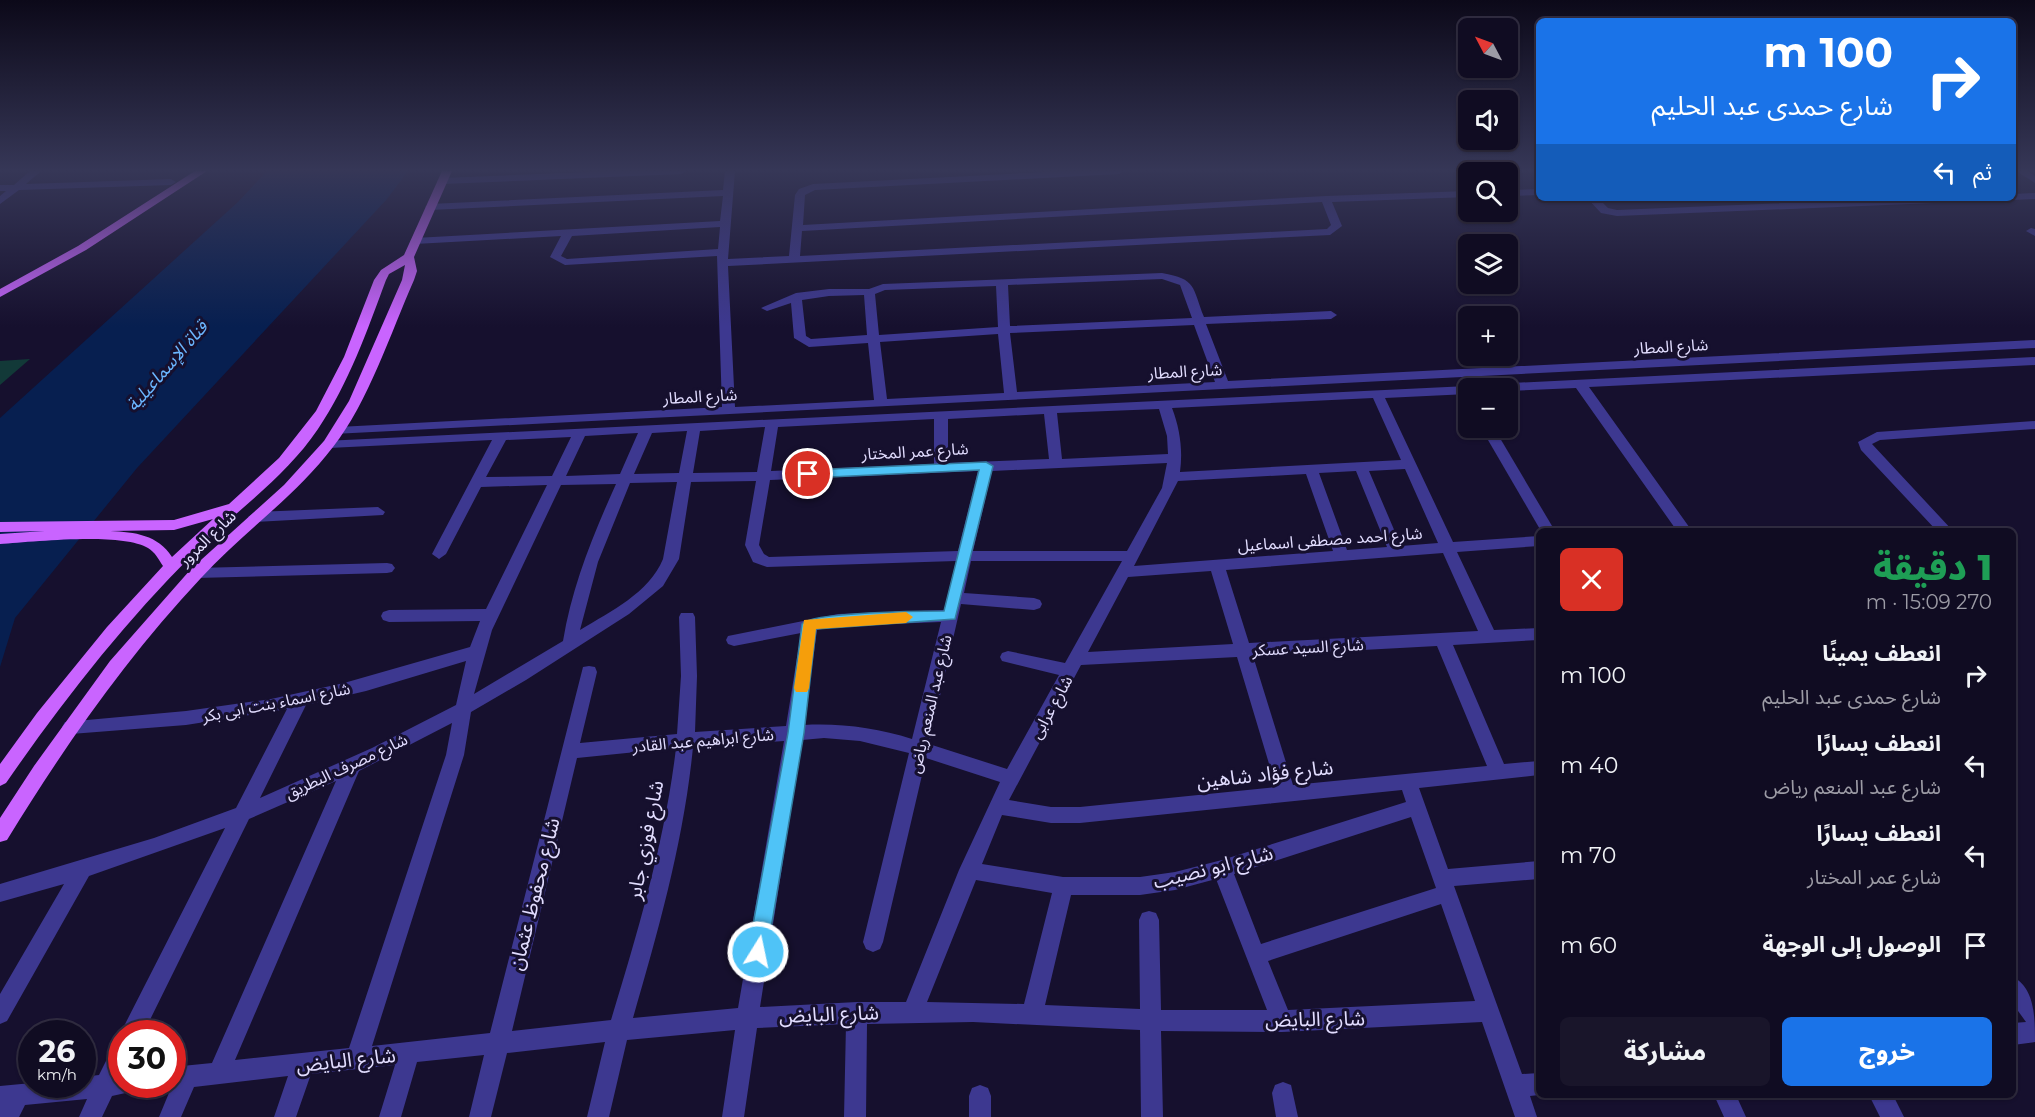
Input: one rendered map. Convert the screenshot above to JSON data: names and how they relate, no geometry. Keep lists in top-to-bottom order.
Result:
{
  "streets": {
    "main road": ["شارع المرور"],
    "street": [
      "شارع المطار",
      "شارع عمر المختار",
      "شارع احمد مصطفى اسماعيل",
      "شارع السيد عسكر",
      "شارع اسماء بنت ابى بكر",
      "شارع عبد المنعم رياض",
      "شارع عرابى",
      "شارع ابراهيم عبد القادر",
      "شارع مصرف البطريق",
      "شارع فؤاد شاهين",
      "شارع فوزي جابر",
      "شارع ابو نصيب",
      "شارع محفوظ عثمان",
      "شارع البايض"
    ]
  },
  "crossings": [
    ["شارع المطار", "شارع المرور"],
    ["شارع المطار", "شارع عرابى"],
    ["شارع عمر المختار", "شارع عبد المنعم رياض"],
    ["شارع عمر المختار", "شارع عرابى"],
    ["شارع عمر المختار", "شارع مصرف البطريق"],
    ["شارع المرور", "شارع اسماء بنت ابى بكر"],
    ["شارع احمد مصطفى اسماعيل", "شارع عرابى"],
    ["شارع السيد عسكر", "شارع عرابى"],
    ["شارع عبد المنعم رياض", "شارع ابراهيم عبد القادر"],
    ["شارع عرابى", "شارع ابراهيم عبد القادر"],
    ["شارع عرابى", "شارع فؤاد شاهين"],
    ["شارع عرابى", "شارع ابو نصيب"],
    ["شارع عرابى", "شارع البايض"],
    ["شارع ابراهيم عبد القادر", "شارع فوزي جابر"],
    ["شارع ابراهيم عبد القادر", "شارع محفوظ عثمان"],
    ["شارع فوزي جابر", "شارع البايض"],
    ["شارع محفوظ عثمان", "شارع البايض"]
  ],
  "water": ["قناة الإسماعيلية"],
  "north": "top left",
  "page": {
    "map_buttons": ["+", "−"],
    "turn": ["100 m", "شارع حمدى عبد الحليم"],
    "then": "ثم",
    "heading": ["1 دقيقة", "270 m · 15:09"],
    "list": [
      {
        "name": "انعطف يمينًا",
        "note": "شارع حمدى عبد الحليم",
        "value": "100 m"
      },
      {
        "name": "انعطف يسارًا",
        "note": "شارع عبد المنعم رياض",
        "value": "40 m"
      },
      {
        "name": "انعطف يسارًا",
        "note": "شارع عمر المختار",
        "value": "70 m"
      },
      {
        "name": "الوصول إلى الوجهة",
        "value": "60 m"
      }
    ],
    "buttons": ["خروج", "مشاركة"],
    "speed": "26 km/h",
    "limit": "30"
  }
}
